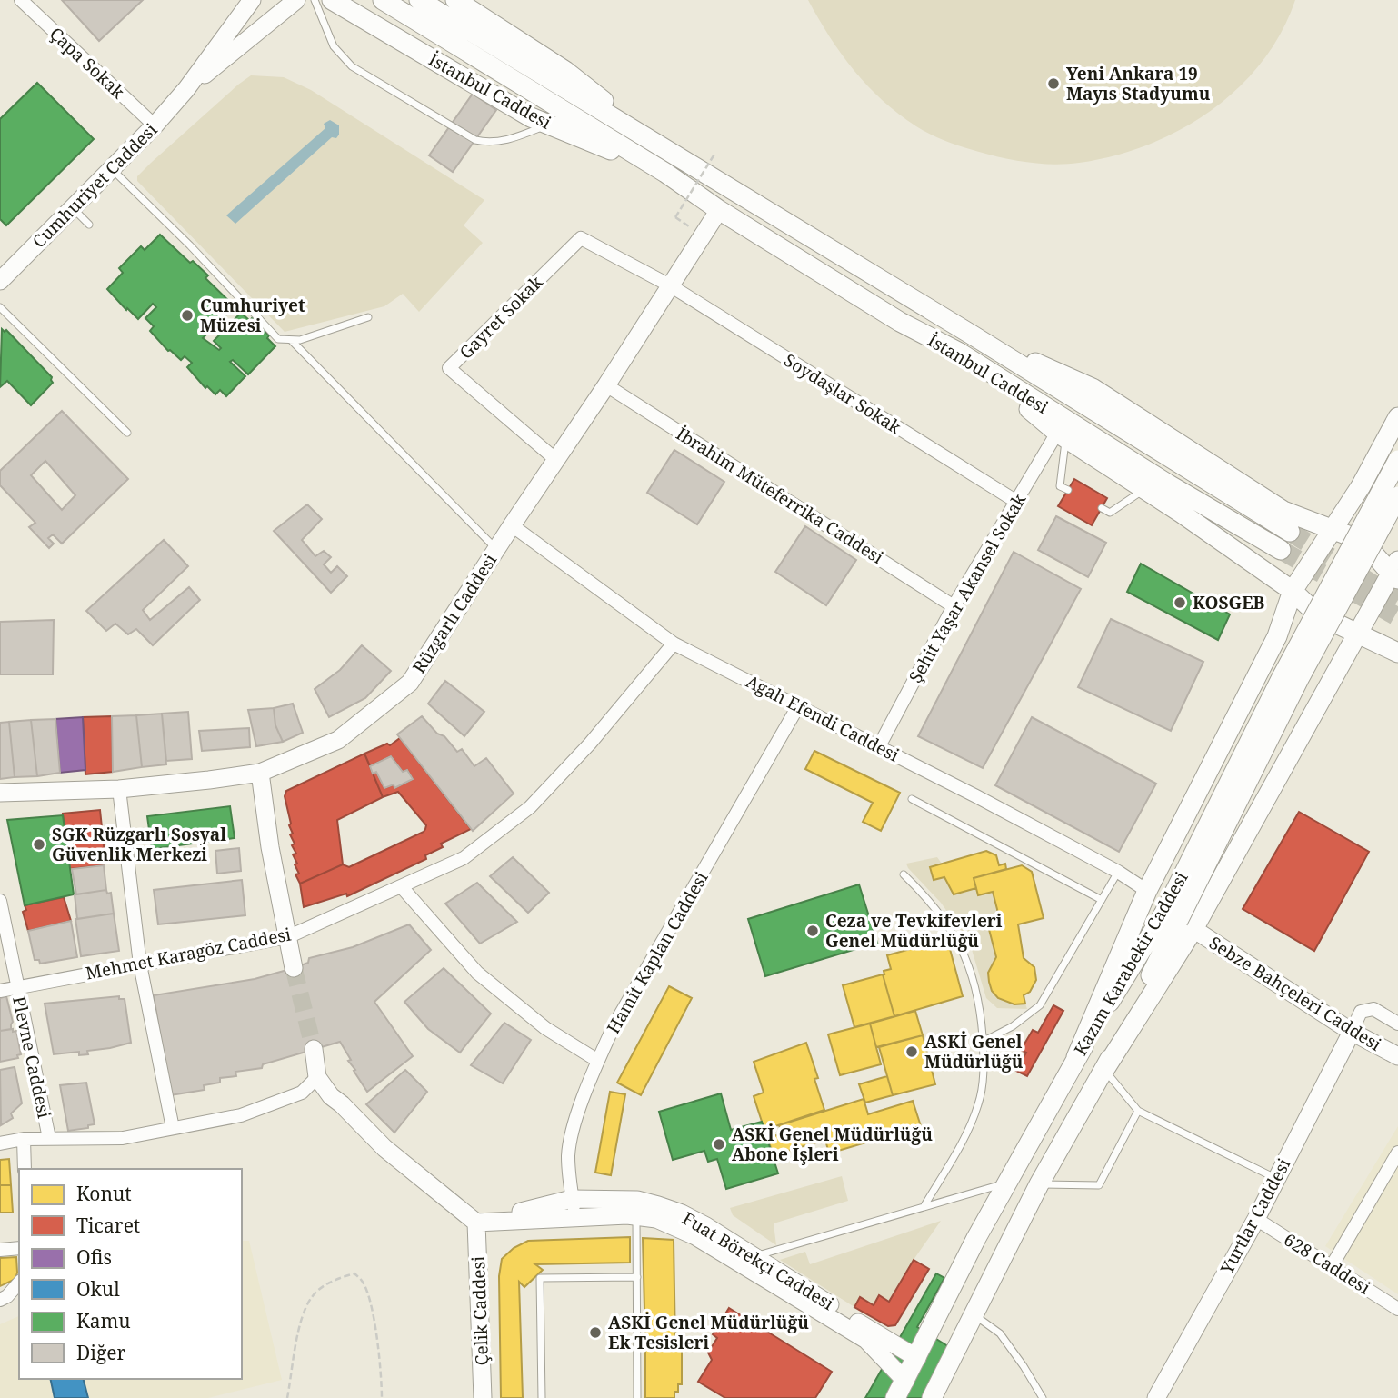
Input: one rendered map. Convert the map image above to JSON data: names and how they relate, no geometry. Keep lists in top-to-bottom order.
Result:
{
  "streets": {
    "main road": ["İstanbul Caddesi", "Kazım Karabekir Caddesi"],
    "street": [
      "Çapa Sokak",
      "Cumhuriyet Caddesi",
      "Gayret Sokak",
      "Soydaşlar Sokak",
      "İbrahim Müteferrika Caddesi",
      "Şehit Yaşar Akansel Sokak",
      "Rüzgarlı Caddesi",
      "Agah Efendi Caddesi",
      "Hamit Kaplan Caddesi",
      "Mehmet Karagöz Caddesi",
      "Sebze Bahçeleri Caddesi",
      "Plevne Caddesi",
      "Yurtlar Caddesi",
      "Fuat Börekçi Caddesi",
      "628 Caddesi",
      "Çelik Caddesi"
    ]
  },
  "crossings": [
    ["Çapa Sokak", "Cumhuriyet Caddesi"],
    ["İstanbul Caddesi", "Rüzgarlı Caddesi"],
    ["Gayret Sokak", "Soydaşlar Sokak"],
    ["Gayret Sokak", "Rüzgarlı Caddesi"],
    ["Soydaşlar Sokak", "Şehit Yaşar Akansel Sokak"],
    ["Soydaşlar Sokak", "Rüzgarlı Caddesi"],
    ["İbrahim Müteferrika Caddesi", "Şehit Yaşar Akansel Sokak"],
    ["İbrahim Müteferrika Caddesi", "Rüzgarlı Caddesi"],
    ["Şehit Yaşar Akansel Sokak", "Agah Efendi Caddesi"],
    ["Rüzgarlı Caddesi", "Agah Efendi Caddesi"],
    ["Agah Efendi Caddesi", "Hamit Kaplan Caddesi"],
    ["Agah Efendi Caddesi", "Mehmet Karagöz Caddesi"],
    ["Hamit Kaplan Caddesi", "Fuat Börekçi Caddesi"],
    ["Mehmet Karagöz Caddesi", "Plevne Caddesi"],
    ["Kazım Karabekir Caddesi", "Sebze Bahçeleri Caddesi"],
    ["Kazım Karabekir Caddesi", "Fuat Börekçi Caddesi"],
    ["Sebze Bahçeleri Caddesi", "Yurtlar Caddesi"],
    ["Yurtlar Caddesi", "628 Caddesi"],
    ["Fuat Börekçi Caddesi", "Çelik Caddesi"]
  ],
  "places": [
    "Yeni Ankara 19 Mayıs Stadyumu",
    "Cumhuriyet Müzesi",
    "KOSGEB",
    "SGK Rüzgarlı Sosyal Güvenlik Merkezi",
    "Ceza ve Tevkifevleri Genel Müdürlüğü",
    "ASKİ Genel Müdürlüğü",
    "ASKİ Genel Müdürlüğü Abone İşleri",
    "ASKİ Genel Müdürlüğü Ek Tesisleri"
  ],
  "legend": [
    "Konut",
    "Ticaret",
    "Ofis",
    "Okul",
    "Kamu",
    "Diğer"
  ]
}
